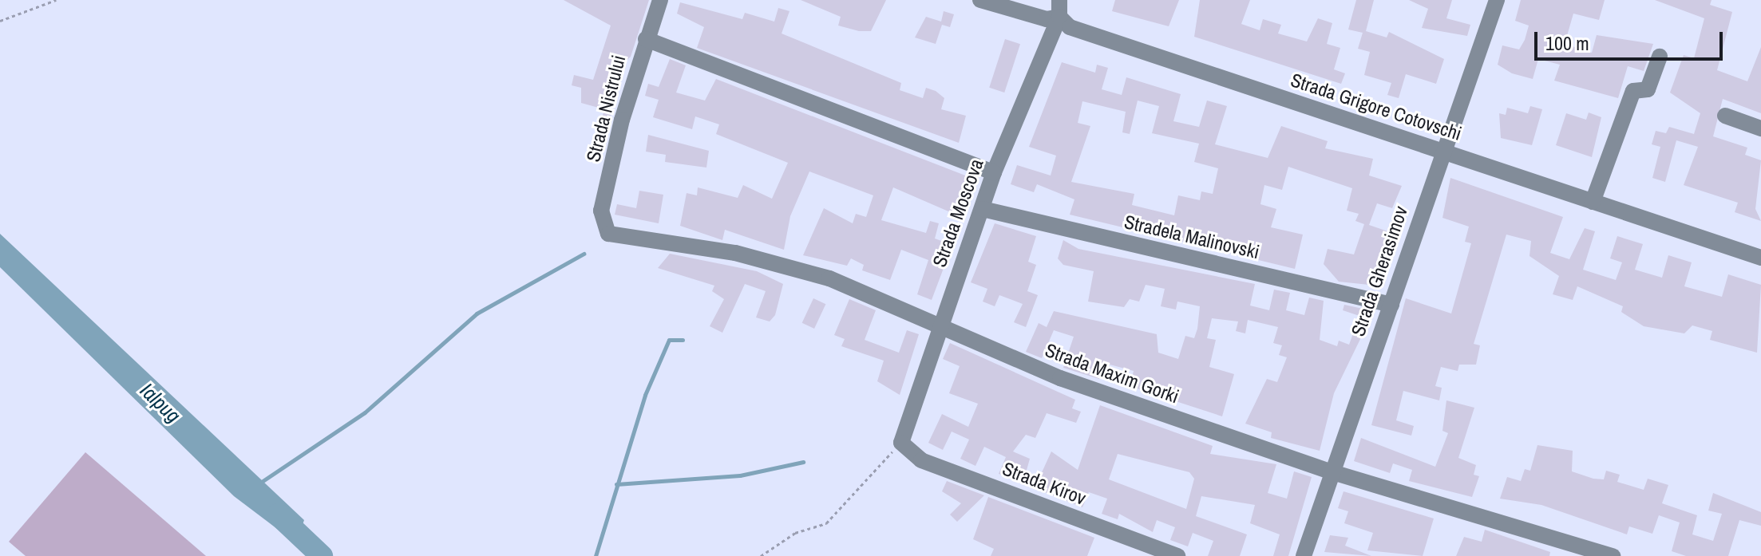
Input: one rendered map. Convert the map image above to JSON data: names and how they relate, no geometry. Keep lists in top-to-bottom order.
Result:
{
  "streets": {
    "street": [
      "Strada Grigore Cotovschi",
      "Strada Nistrului",
      "Strada Moscova",
      "Stradela Malinovski",
      "Strada Gherasimov",
      "Strada Maxim Gorki",
      "Strada Kirov"
    ]
  },
  "crossings": [
    ["Strada Grigore Cotovschi", "Strada Moscova"],
    ["Strada Grigore Cotovschi", "Strada Gherasimov"],
    ["Strada Nistrului", "Strada Maxim Gorki"],
    ["Strada Moscova", "Stradela Malinovski"],
    ["Strada Moscova", "Strada Maxim Gorki"],
    ["Strada Moscova", "Strada Kirov"],
    ["Stradela Malinovski", "Strada Gherasimov"],
    ["Strada Gherasimov", "Strada Maxim Gorki"]
  ],
  "water": ["Ialpug"],
  "scale_bar": "100 m"
}
